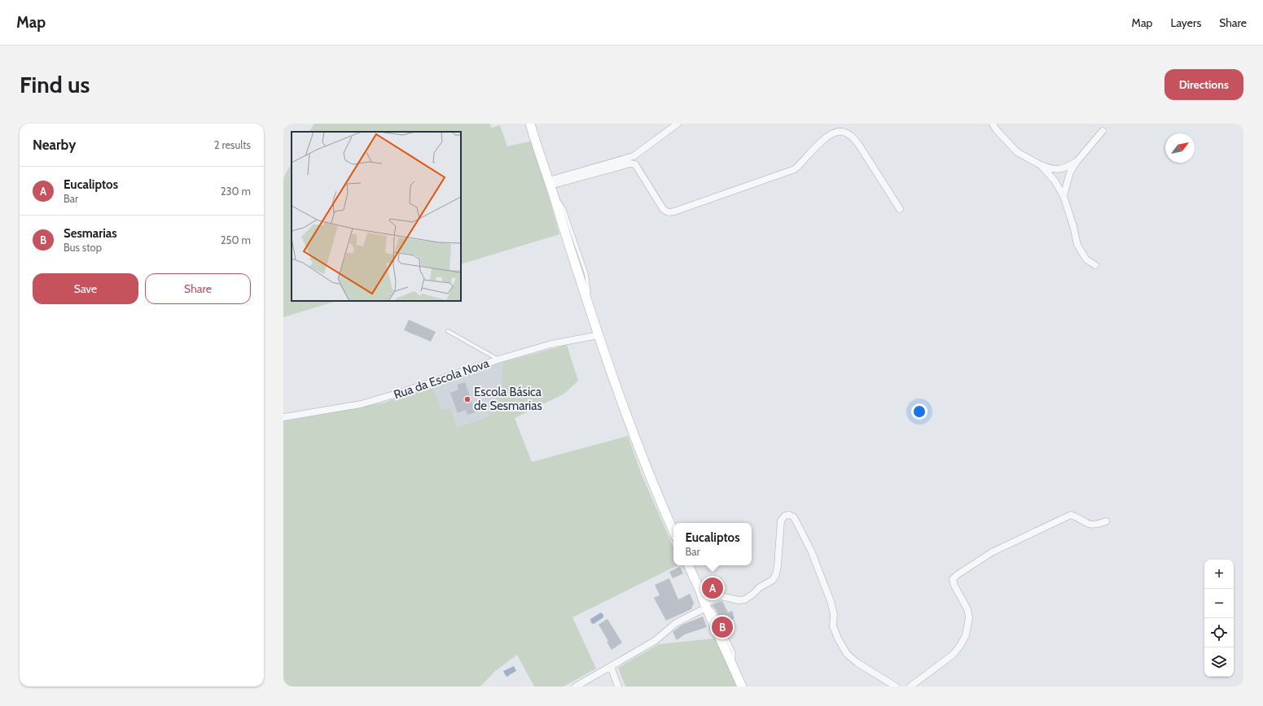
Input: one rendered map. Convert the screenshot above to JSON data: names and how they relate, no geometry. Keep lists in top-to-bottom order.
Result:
{
  "streets": {
    "street": ["Rua da Escola Nova"]
  },
  "places": ["Escola Básica de Sesmarias"],
  "north": "top right",
  "page": {
    "header": "Map",
    "nav": ["Map", "Layers", "Share"],
    "buttons": [
      "Directions",
      ["Save", "Share"]
    ],
    "title": "Find us",
    "heading": ["Nearby", "2 results"],
    "list": [
      {
        "mark": "A",
        "name": "Eucaliptos",
        "note": "Bar",
        "value": "230 m"
      },
      {
        "mark": "B",
        "name": "Sesmarias",
        "note": "Bus stop",
        "value": "250 m"
      }
    ],
    "popup": ["Eucaliptos", "Bar"],
    "map_buttons": ["+", "−"],
    "pins": ["A", "B"]
  }
}
